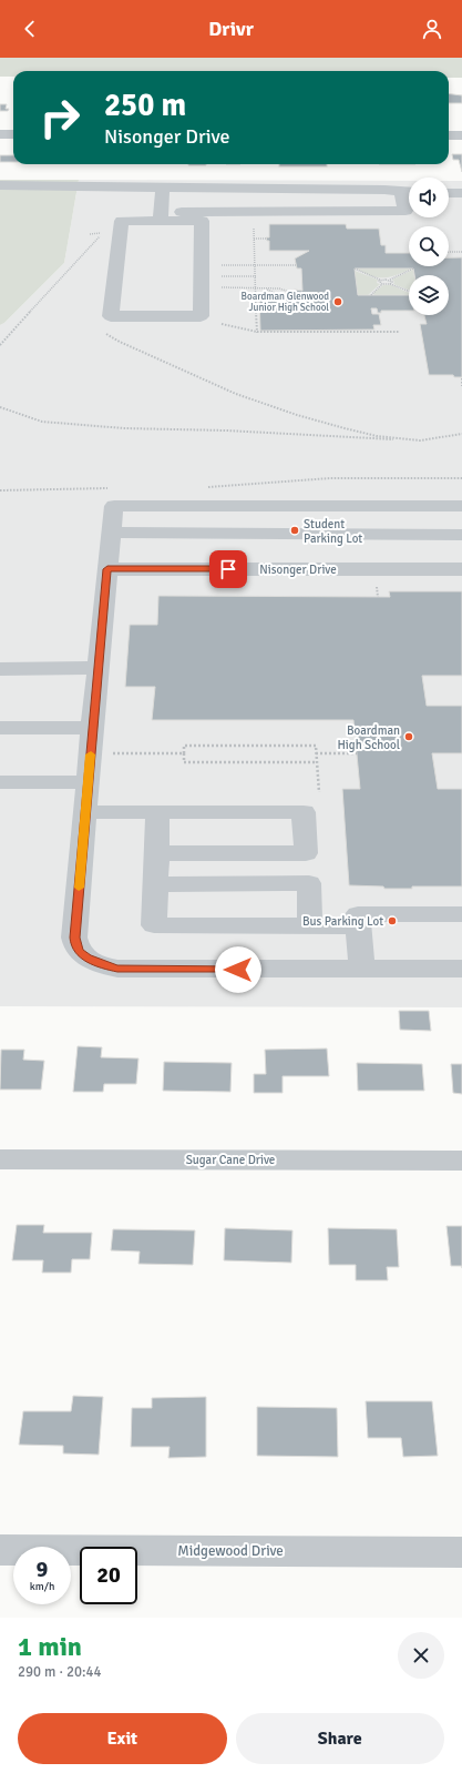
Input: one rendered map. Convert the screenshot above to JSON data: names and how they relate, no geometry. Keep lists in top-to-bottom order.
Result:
{
  "streets": {
    "street": ["Nisonger Drive", "Sugar Cane Drive", "Midgewood Drive"]
  },
  "places": [
    "Boardman Glenwood Junior High School",
    "Student Parking Lot",
    "Boardman High School",
    "Bus Parking Lot"
  ],
  "page": {
    "header": "Drivr",
    "turn": ["250 m", "Nisonger Drive"],
    "speed": "9 km/h",
    "limit": "20",
    "heading": ["1 min", "290 m · 20:44"],
    "buttons": ["Exit", "Share"]
  }
}
